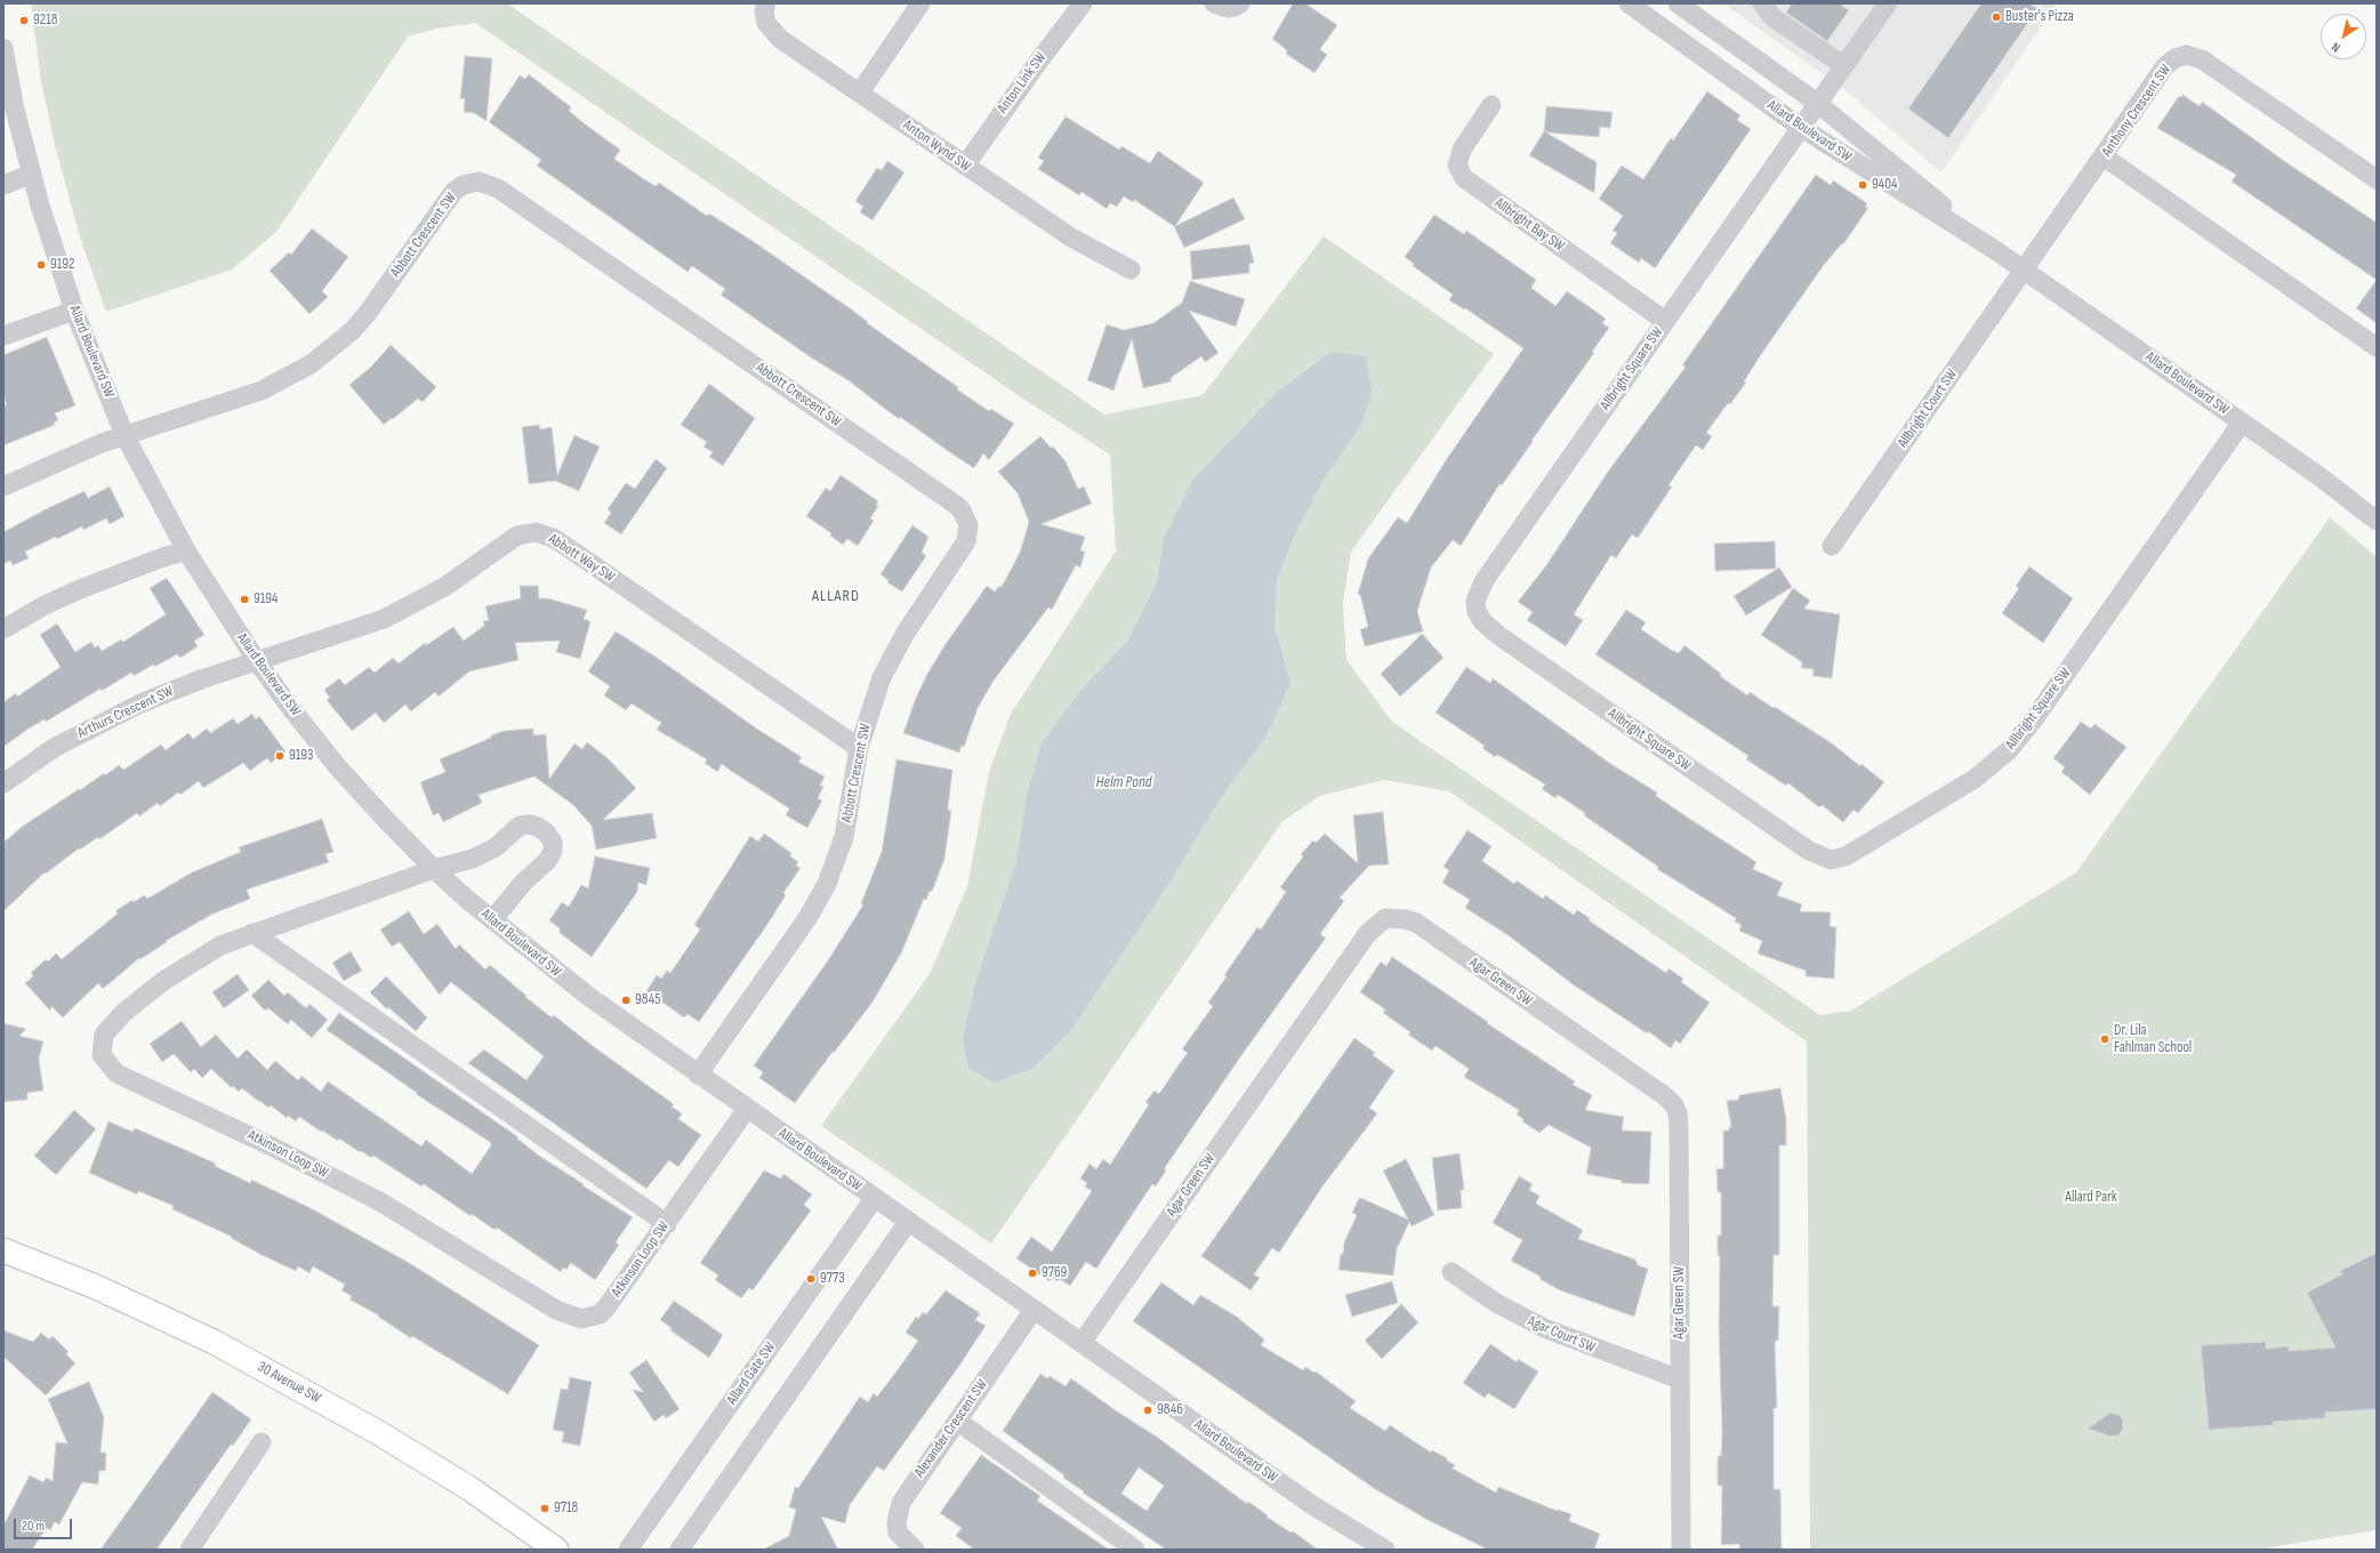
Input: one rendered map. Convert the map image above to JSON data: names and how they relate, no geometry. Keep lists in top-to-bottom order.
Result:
{
  "streets": {
    "main road": ["30 Avenue SW"],
    "street": [
      "Anton Link SW",
      "Anthony Crescent SW",
      "Allard Boulevard SW",
      "Anton Wynd SW",
      "Allbright Bay SW",
      "Abbott Crescent SW",
      "Allbright Square SW",
      "Allbright Court SW",
      "Abbott Way SW",
      "Arthurs Crescent SW",
      "Agar Green SW",
      "Atkinson Loop SW",
      "Agar Court SW",
      "Allard Gate SW",
      "Alexander Crescent SW"
    ]
  },
  "crossings": [
    ["Anton Link SW", "Anton Wynd SW"],
    ["Anthony Crescent SW", "Allard Boulevard SW"],
    ["Anthony Crescent SW", "Allbright Court SW"],
    ["Allard Boulevard SW", "Abbott Crescent SW"],
    ["Allard Boulevard SW", "Allbright Square SW"],
    ["Allard Boulevard SW", "Allbright Court SW"],
    ["Allard Boulevard SW", "Abbott Way SW"],
    ["Allard Boulevard SW", "Arthurs Crescent SW"],
    ["Allard Boulevard SW", "Agar Green SW"],
    ["Allard Boulevard SW", "Atkinson Loop SW"],
    ["Allard Boulevard SW", "Allard Gate SW"],
    ["Allard Boulevard SW", "Alexander Crescent SW"],
    ["Allbright Bay SW", "Allbright Square SW"],
    ["Abbott Crescent SW", "Abbott Way SW"],
    ["Abbott Way SW", "Arthurs Crescent SW"],
    ["Agar Green SW", "Agar Court SW"]
  ],
  "districts": ["ALLARD"],
  "water": ["Helm Pond"],
  "parks": ["Allard Park"],
  "places": [
    "Buster's Pizza",
    "9218",
    "9404",
    "9192",
    "9194",
    "9193",
    "9845",
    "Dr. Lila Fahlman School",
    "9769",
    "9773",
    "9846",
    "9718"
  ],
  "scale_bar": "20 m",
  "north": "bottom left"
}
